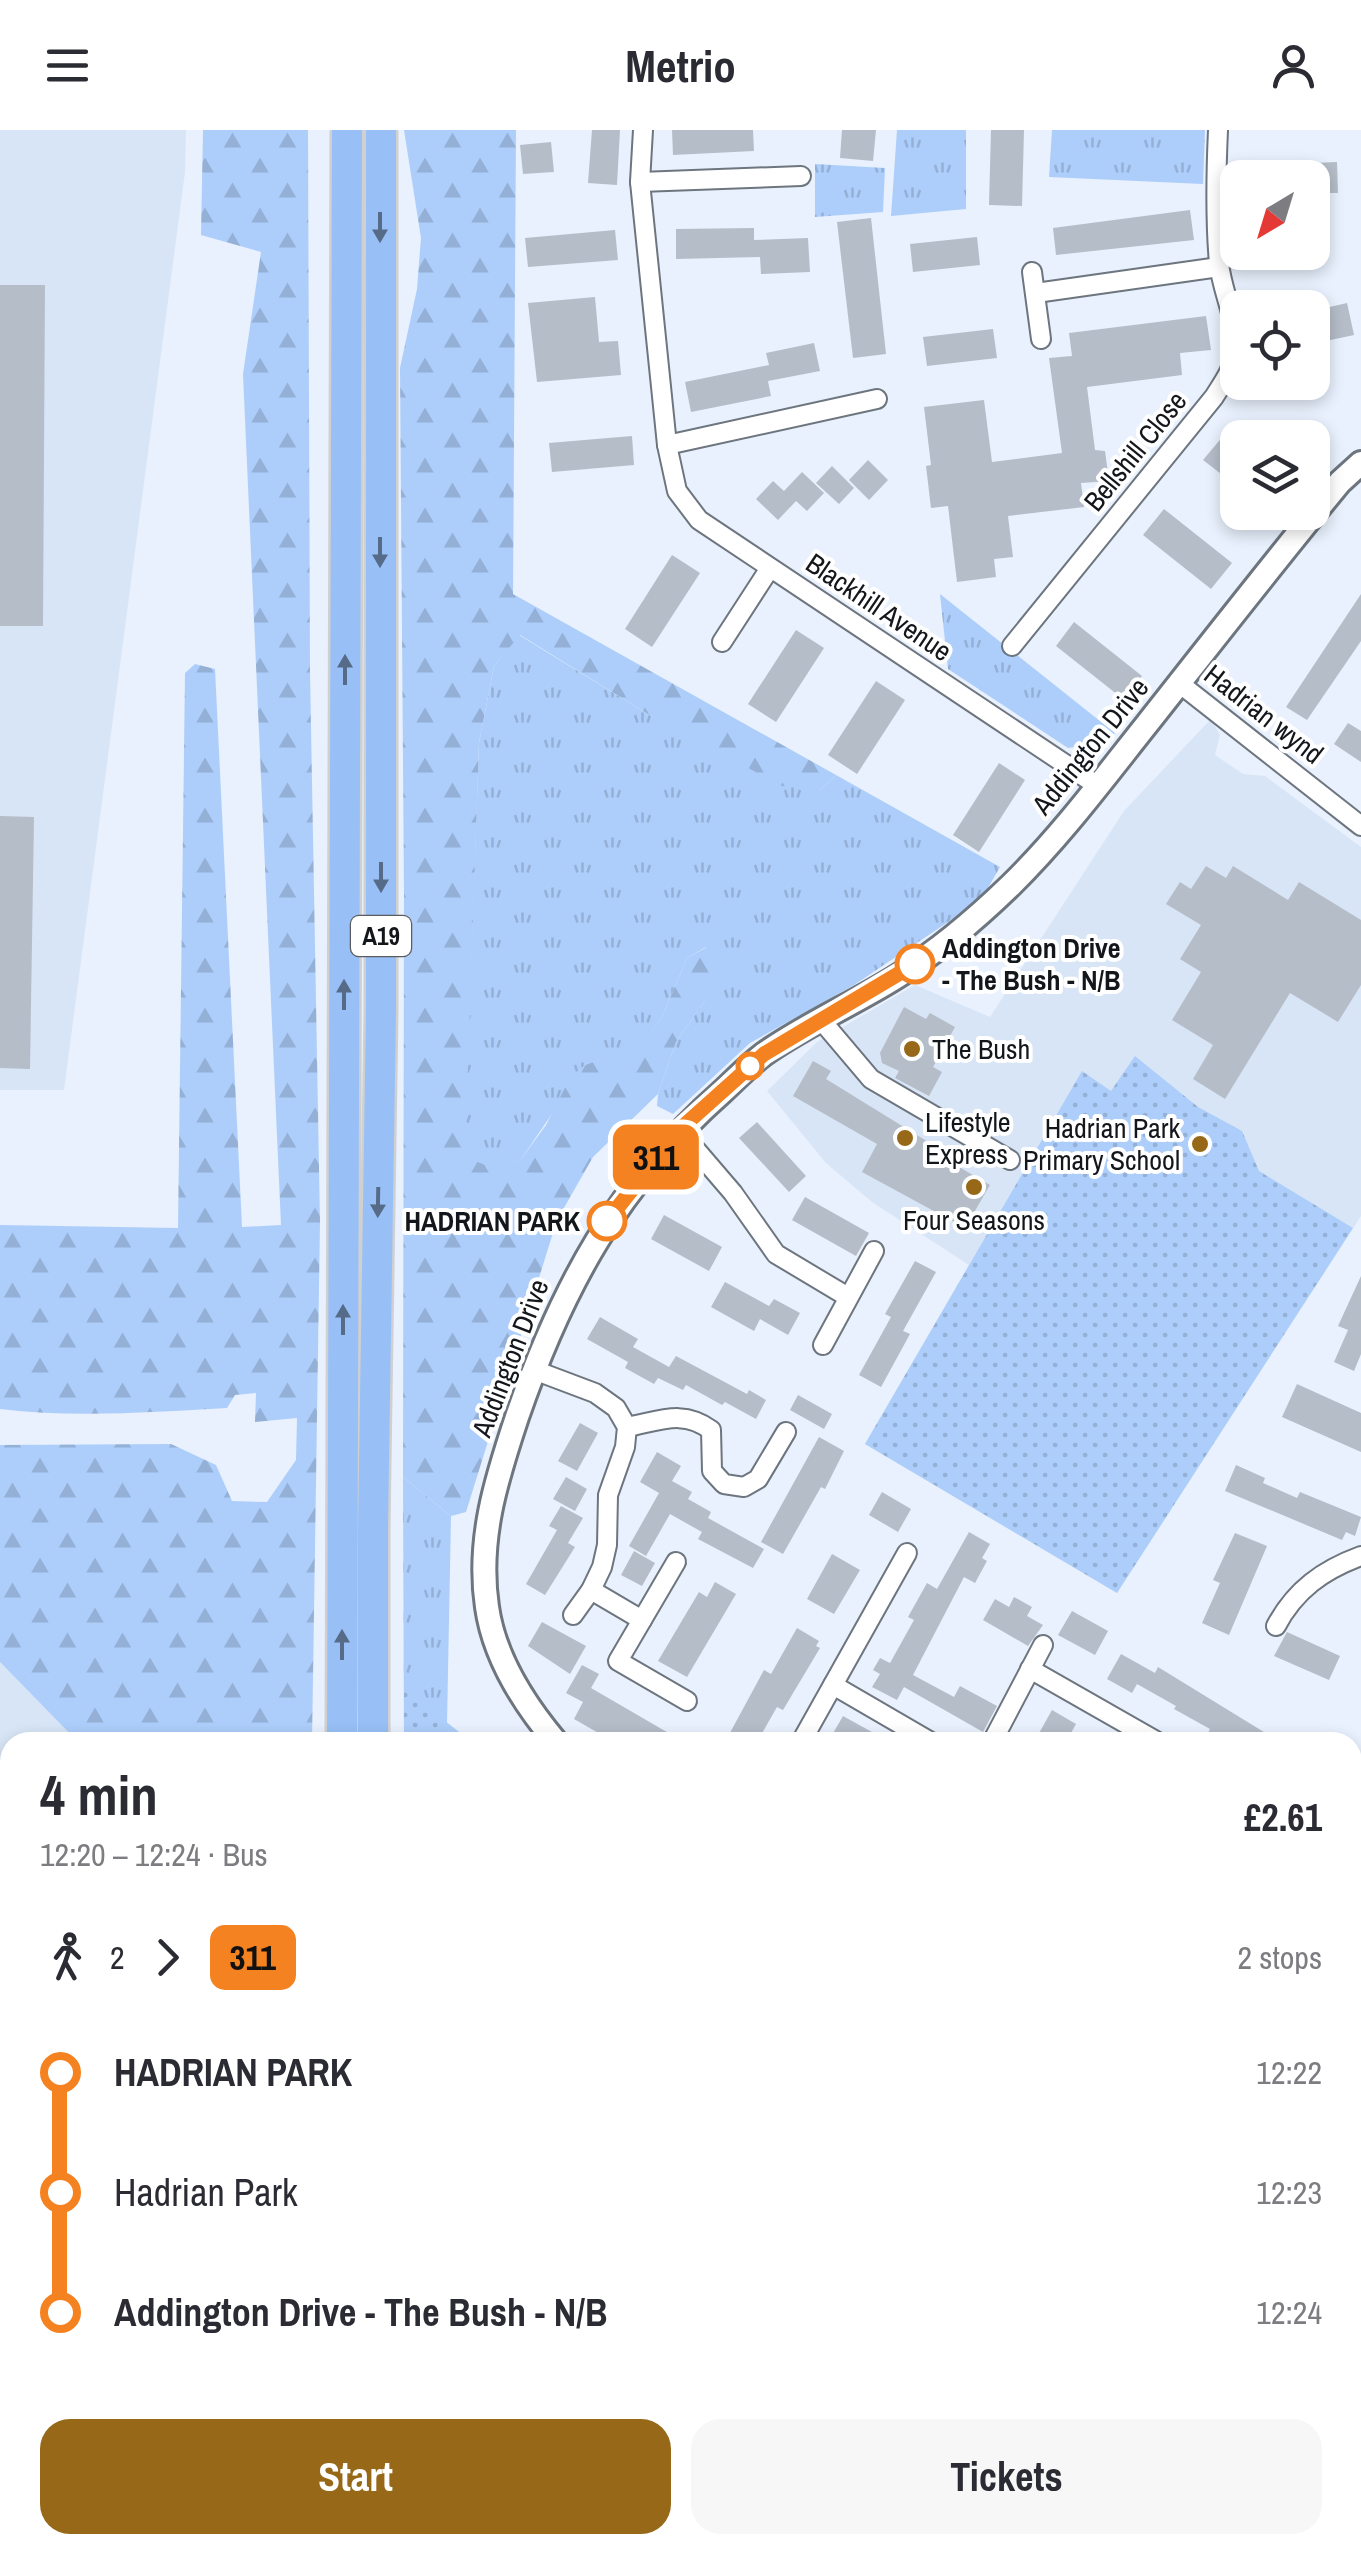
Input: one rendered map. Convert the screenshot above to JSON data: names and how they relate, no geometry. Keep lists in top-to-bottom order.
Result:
{
  "streets": {
    "highway": ["A19"],
    "street": [
      "Bellshill Close",
      "Blackhill Avenue",
      "Hadrian wynd",
      "Addington Drive"
    ]
  },
  "crossings": [
    ["Blackhill Avenue", "Addington Drive"],
    ["Hadrian wynd", "Addington Drive"]
  ],
  "places": [
    "Addington Drive - The Bush - N/B",
    "The Bush",
    "Lifestyle Express",
    "Hadrian Park Primary School",
    "Four Seasons",
    "HADRIAN PARK"
  ],
  "lines": ["bus line 311"],
  "north": "bottom left",
  "page": {
    "header": "Metrio",
    "on_map": "311",
    "heading": ["4 min", "12:20 – 12:24 · Bus", "£2.61"],
    "legs": ["2", "311", "2 stops"],
    "list": [
      {
        "name": "HADRIAN PARK",
        "value": "12:22"
      },
      {
        "name": "Hadrian Park",
        "value": "12:23"
      },
      {
        "name": "Addington Drive - The Bush - N/B",
        "value": "12:24"
      }
    ],
    "buttons": ["Start", "Tickets"]
  }
}
